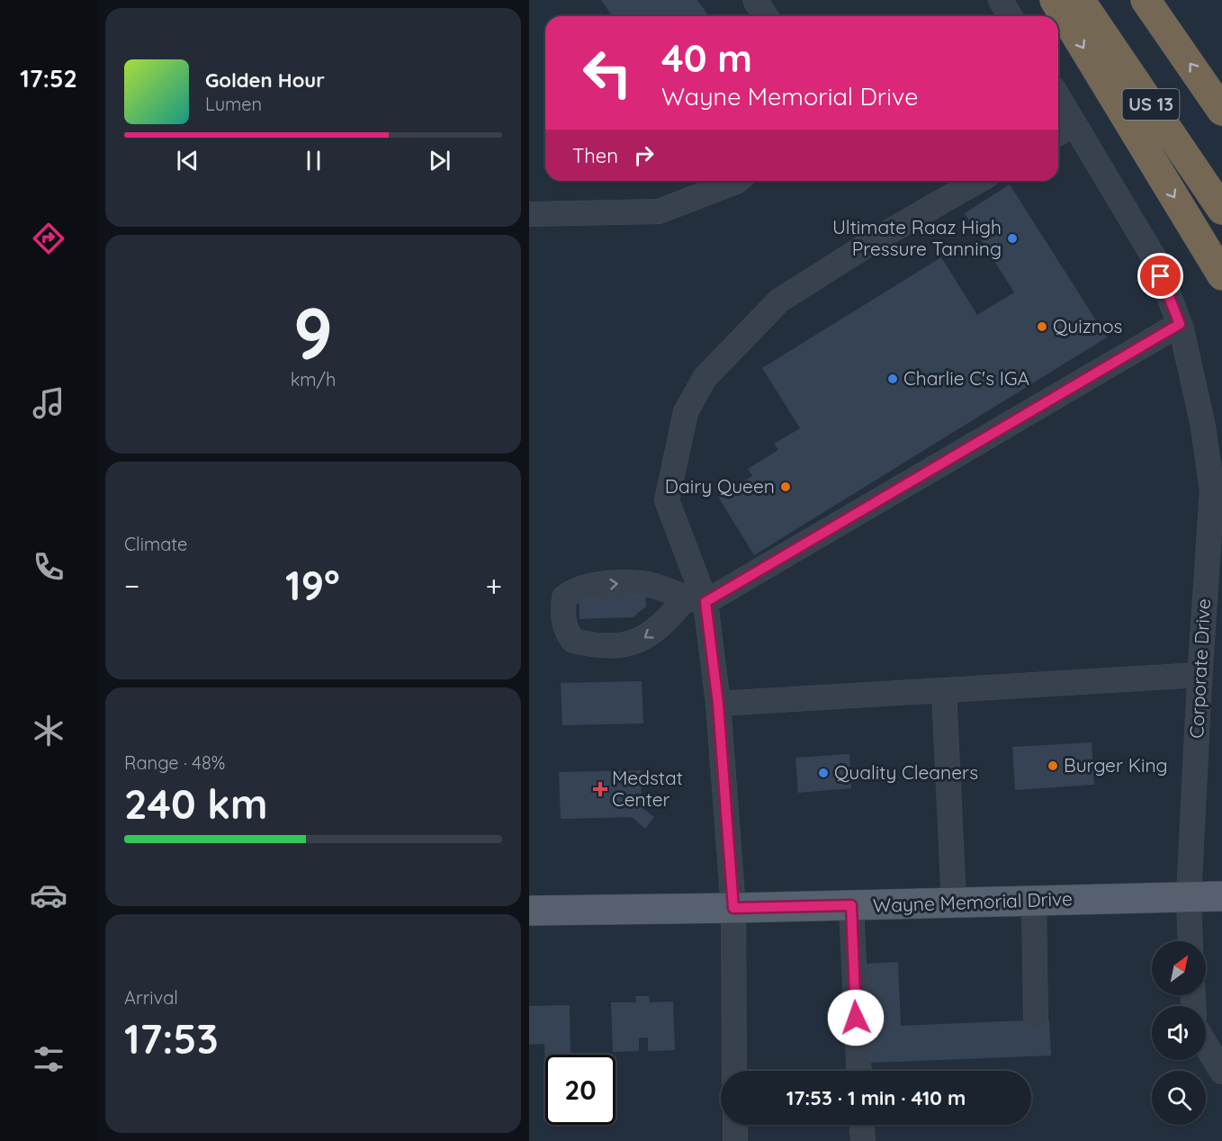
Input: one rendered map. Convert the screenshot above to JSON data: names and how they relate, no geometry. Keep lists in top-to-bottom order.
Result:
{
  "streets": {
    "highway": ["US 13"],
    "main road": ["Wayne Memorial Drive"],
    "street": ["Corporate Drive"]
  },
  "crossings": [
    ["Corporate Drive", "Wayne Memorial Drive"]
  ],
  "places": {
    "other": [
      "Ultimate Raaz High Pressure Tanning",
      "Quiznos",
      "Charlie C's IGA",
      "Dairy Queen",
      "Burger King",
      "Quality Cleaners"
    ],
    "health": ["Medstat Center"]
  },
  "north": "top right",
  "page": {
    "tabs": "17:52",
    "turn": ["40 m", "Wayne Memorial Drive"],
    "song": ["Golden Hour", "Lumen"],
    "then": "Then",
    "tile": [
      ["9", "km/h"],
      "Climate",
      ["Range · 48%", "240 km"],
      ["Arrival", "17:53"]
    ],
    "heat": ["−", "19°", "+"],
    "limit": "20",
    "trip": "17:53 · 1 min · 410 m"
  }
}
